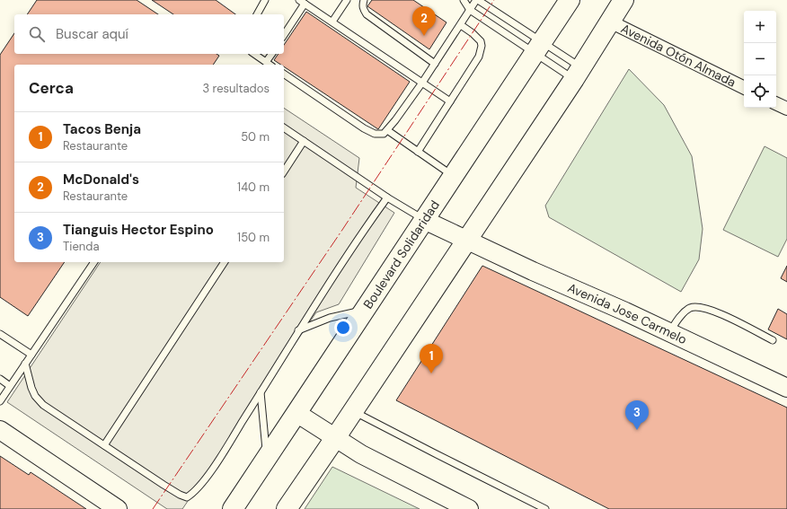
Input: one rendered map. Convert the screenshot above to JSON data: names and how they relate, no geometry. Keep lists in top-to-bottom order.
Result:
{
  "streets": {
    "main road": ["Boulevard Solidaridad"],
    "street": ["Avenida Otón Almada", "Avenida Jose Carmelo"]
  },
  "crossings": [
    ["Boulevard Solidaridad", "Avenida Jose Carmelo"]
  ],
  "page": {
    "pins": ["2", "1", "3"],
    "map_buttons": ["+", "−"],
    "search": "Buscar aquí",
    "heading": ["Cerca", "3 resultados"],
    "list": [
      {
        "mark": "1",
        "name": "Tacos Benja",
        "note": "Restaurante",
        "value": "50 m"
      },
      {
        "mark": "2",
        "name": "McDonald's",
        "note": "Restaurante",
        "value": "140 m"
      },
      {
        "mark": "3",
        "name": "Tianguis Hector Espino",
        "note": "Tienda",
        "value": "150 m"
      }
    ]
  }
}
